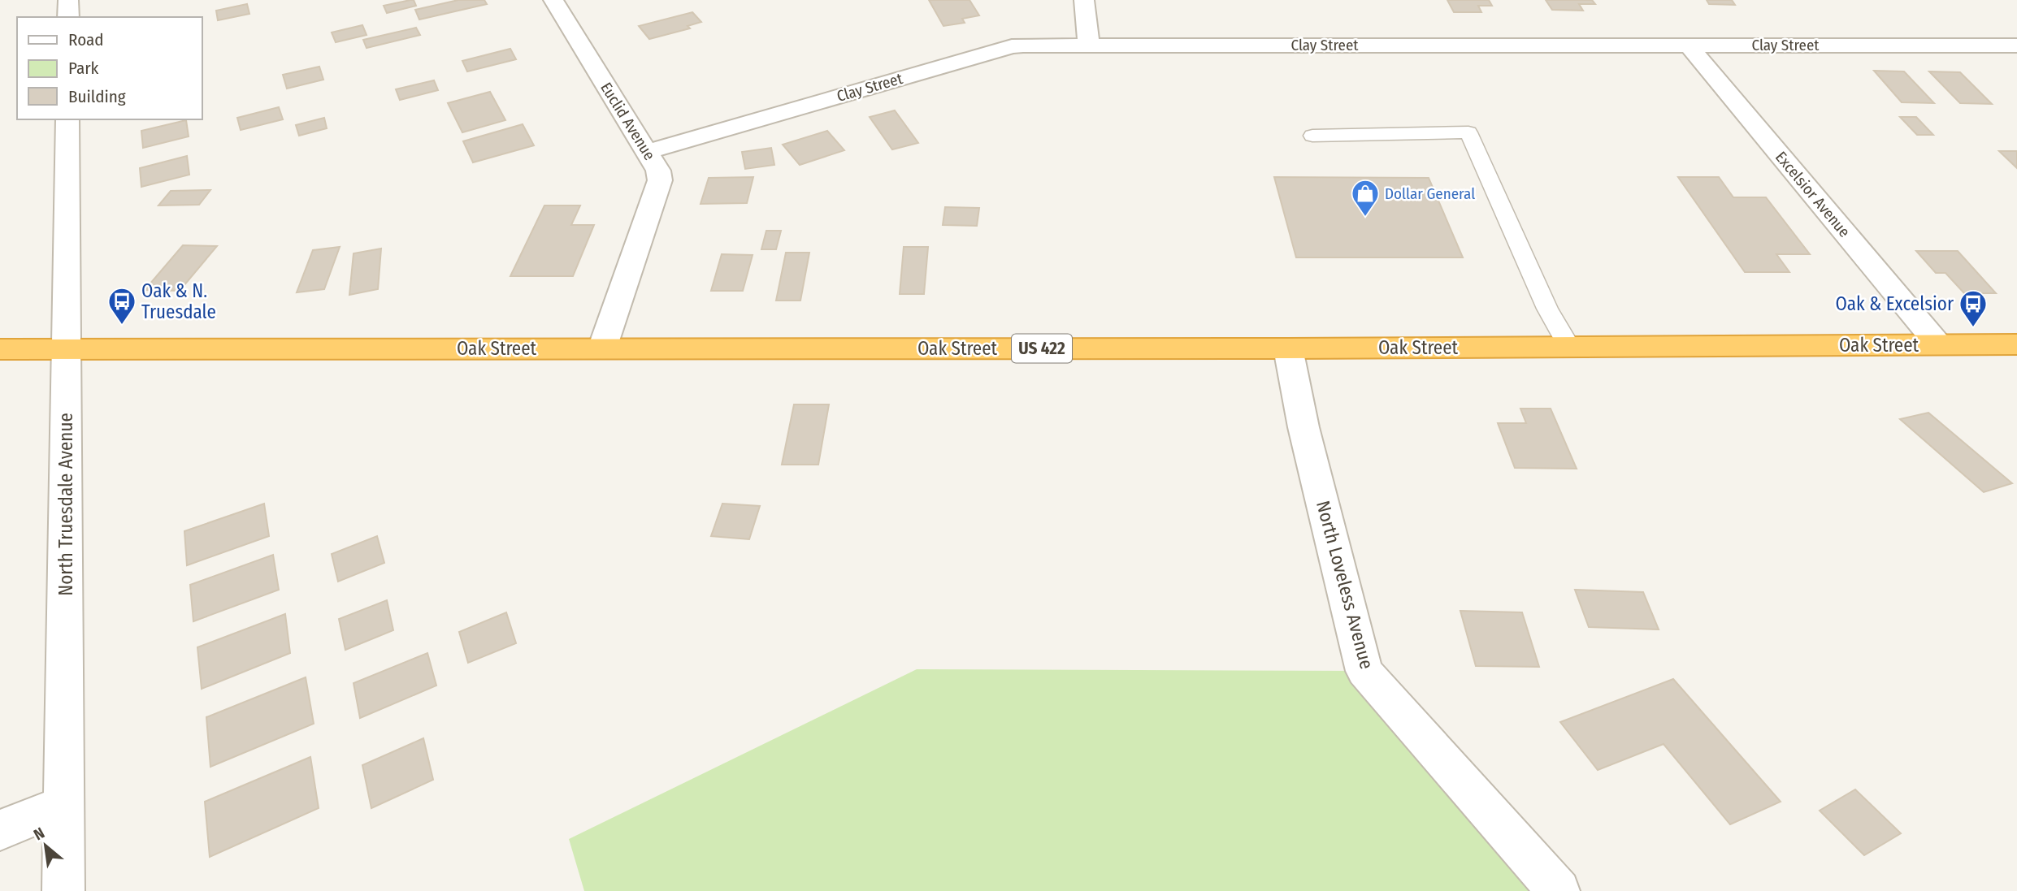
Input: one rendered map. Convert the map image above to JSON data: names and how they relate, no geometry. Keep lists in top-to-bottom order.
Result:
{
  "streets": {
    "highway": ["Oak Street", "US 422"],
    "street": [
      "Clay Street",
      "Euclid Avenue",
      "Excelsior Avenue",
      "North Truesdale Avenue",
      "North Loveless Avenue"
    ]
  },
  "crossings": [
    ["Clay Street", "Euclid Avenue"],
    ["Clay Street", "Excelsior Avenue"],
    ["Euclid Avenue", "Oak Street"],
    ["Excelsior Avenue", "Oak Street"],
    ["Oak Street", "North Truesdale Avenue"],
    ["Oak Street", "North Loveless Avenue"]
  ],
  "places": {
    "shop": ["Dollar General"],
    "bus stop": ["Oak & N. Truesdale", "Oak & Excelsior"]
  },
  "legend": ["Road", "Park", "Building"],
  "north": "top left"
}
